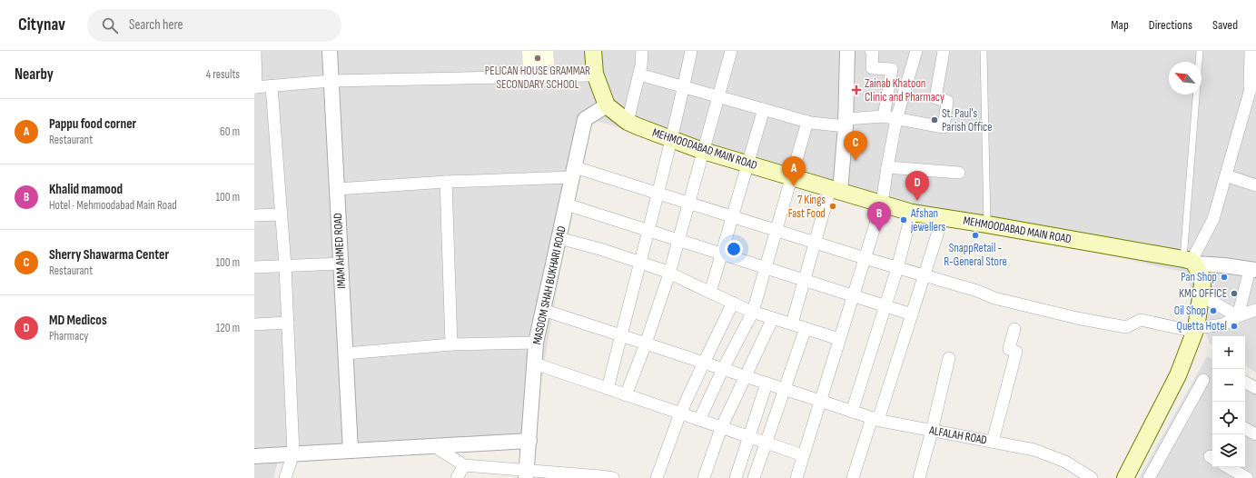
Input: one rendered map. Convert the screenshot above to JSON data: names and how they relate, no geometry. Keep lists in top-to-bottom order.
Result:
{
  "streets": {
    "main road": ["MEHMOODABAD MAIN ROAD"],
    "street": ["IMAM AHMED ROAD", "MASOOM SHAH BUKHARI ROAD", "ALFALAH ROAD"]
  },
  "crossings": [
    ["MEHMOODABAD MAIN ROAD", "MASOOM SHAH BUKHARI ROAD"],
    ["MASOOM SHAH BUKHARI ROAD", "ALFALAH ROAD"]
  ],
  "places": {
    "other": [
      "PELICAN HOUSE GRAMMAR SECONDARY SCHOOL",
      "St. Paul's Parish Office",
      "7 Kings Fast Food",
      "Afshan jewellers",
      "SnappRetail - R-General Store",
      "Pan Shop",
      "KMC OFFICE",
      "Oil Shop",
      "Quetta Hotel"
    ],
    "health": ["Zainab Khatoon Clinic and Pharmacy"]
  },
  "north": "top left",
  "page": {
    "header": "Citynav",
    "search": "Search here",
    "nav": ["Map", "Directions", "Saved"],
    "heading": ["Nearby", "4 results"],
    "list": [
      {
        "mark": "A",
        "name": "Pappu food corner",
        "note": "Restaurant",
        "value": "60 m"
      },
      {
        "mark": "B",
        "name": "Khalid mamood",
        "note": "Hotel · Mehmoodabad Main Road",
        "value": "100 m"
      },
      {
        "mark": "C",
        "name": "Sherry Shawarma Center",
        "note": "Restaurant",
        "value": "100 m"
      },
      {
        "mark": "D",
        "name": "MD Medicos",
        "note": "Pharmacy",
        "value": "120 m"
      }
    ],
    "pins": [
      "C",
      "A",
      "D",
      "B"
    ],
    "map_buttons": ["+", "−"]
  }
}
